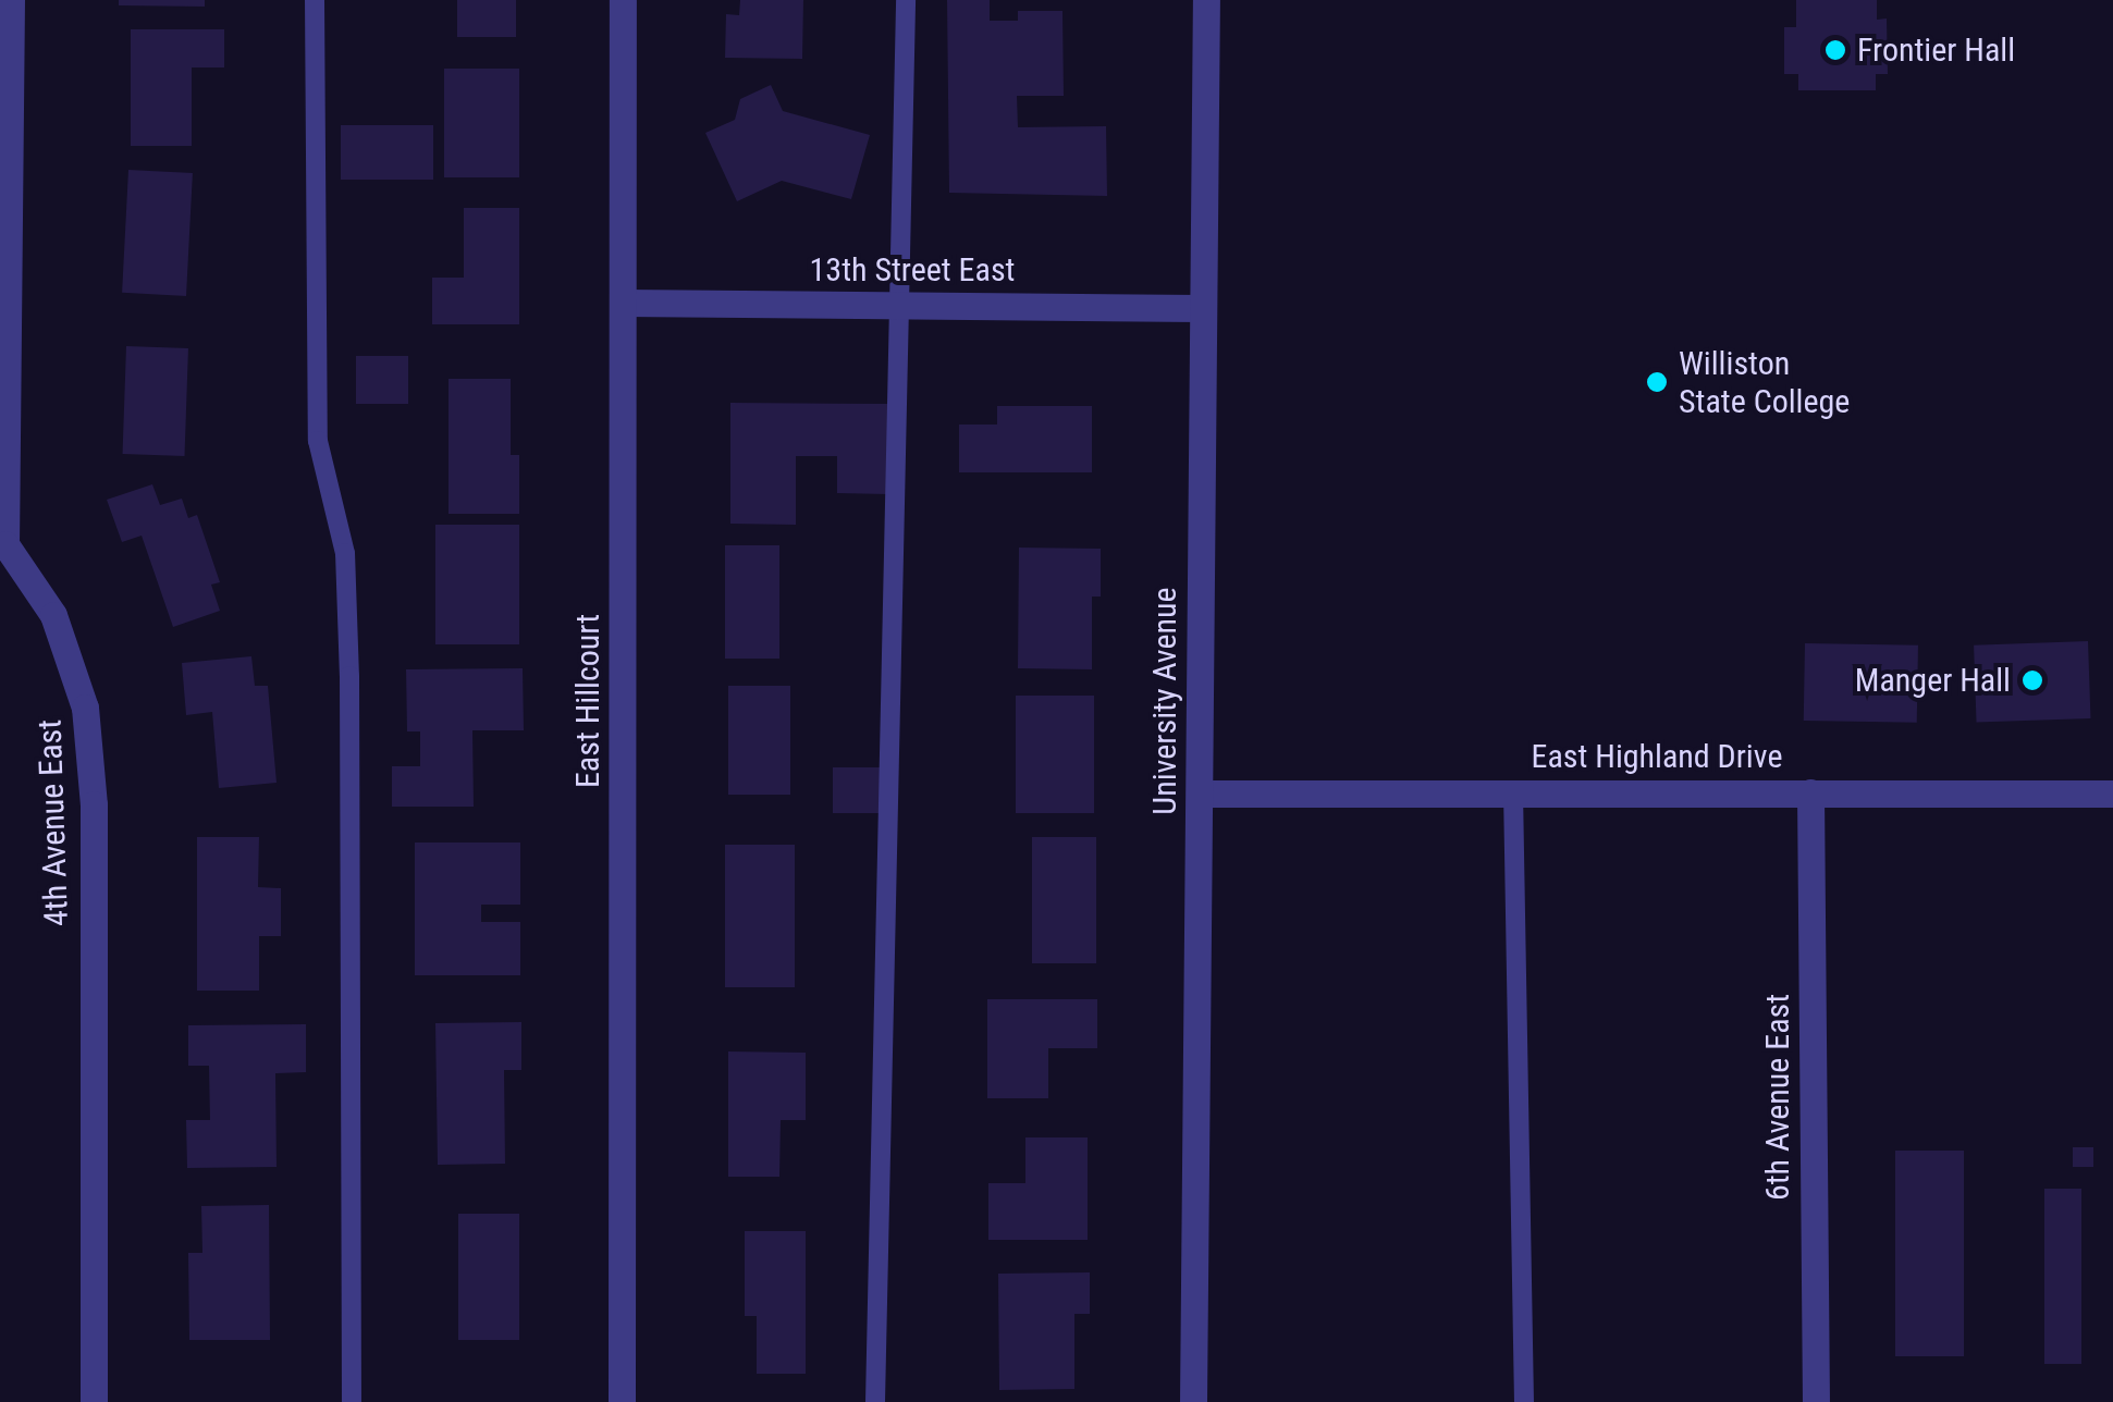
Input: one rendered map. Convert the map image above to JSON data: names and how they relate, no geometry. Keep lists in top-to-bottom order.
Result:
{
  "streets": {
    "street": [
      "13th Street East",
      "East Hillcourt",
      "University Avenue",
      "East Highland Drive",
      "4th Avenue East",
      "6th Avenue East"
    ]
  },
  "crossings": [
    ["13th Street East", "East Hillcourt"],
    ["13th Street East", "University Avenue"],
    ["University Avenue", "East Highland Drive"],
    ["East Highland Drive", "6th Avenue East"]
  ],
  "places": ["Frontier Hall", "Williston State College", "Manger Hall"]
}
